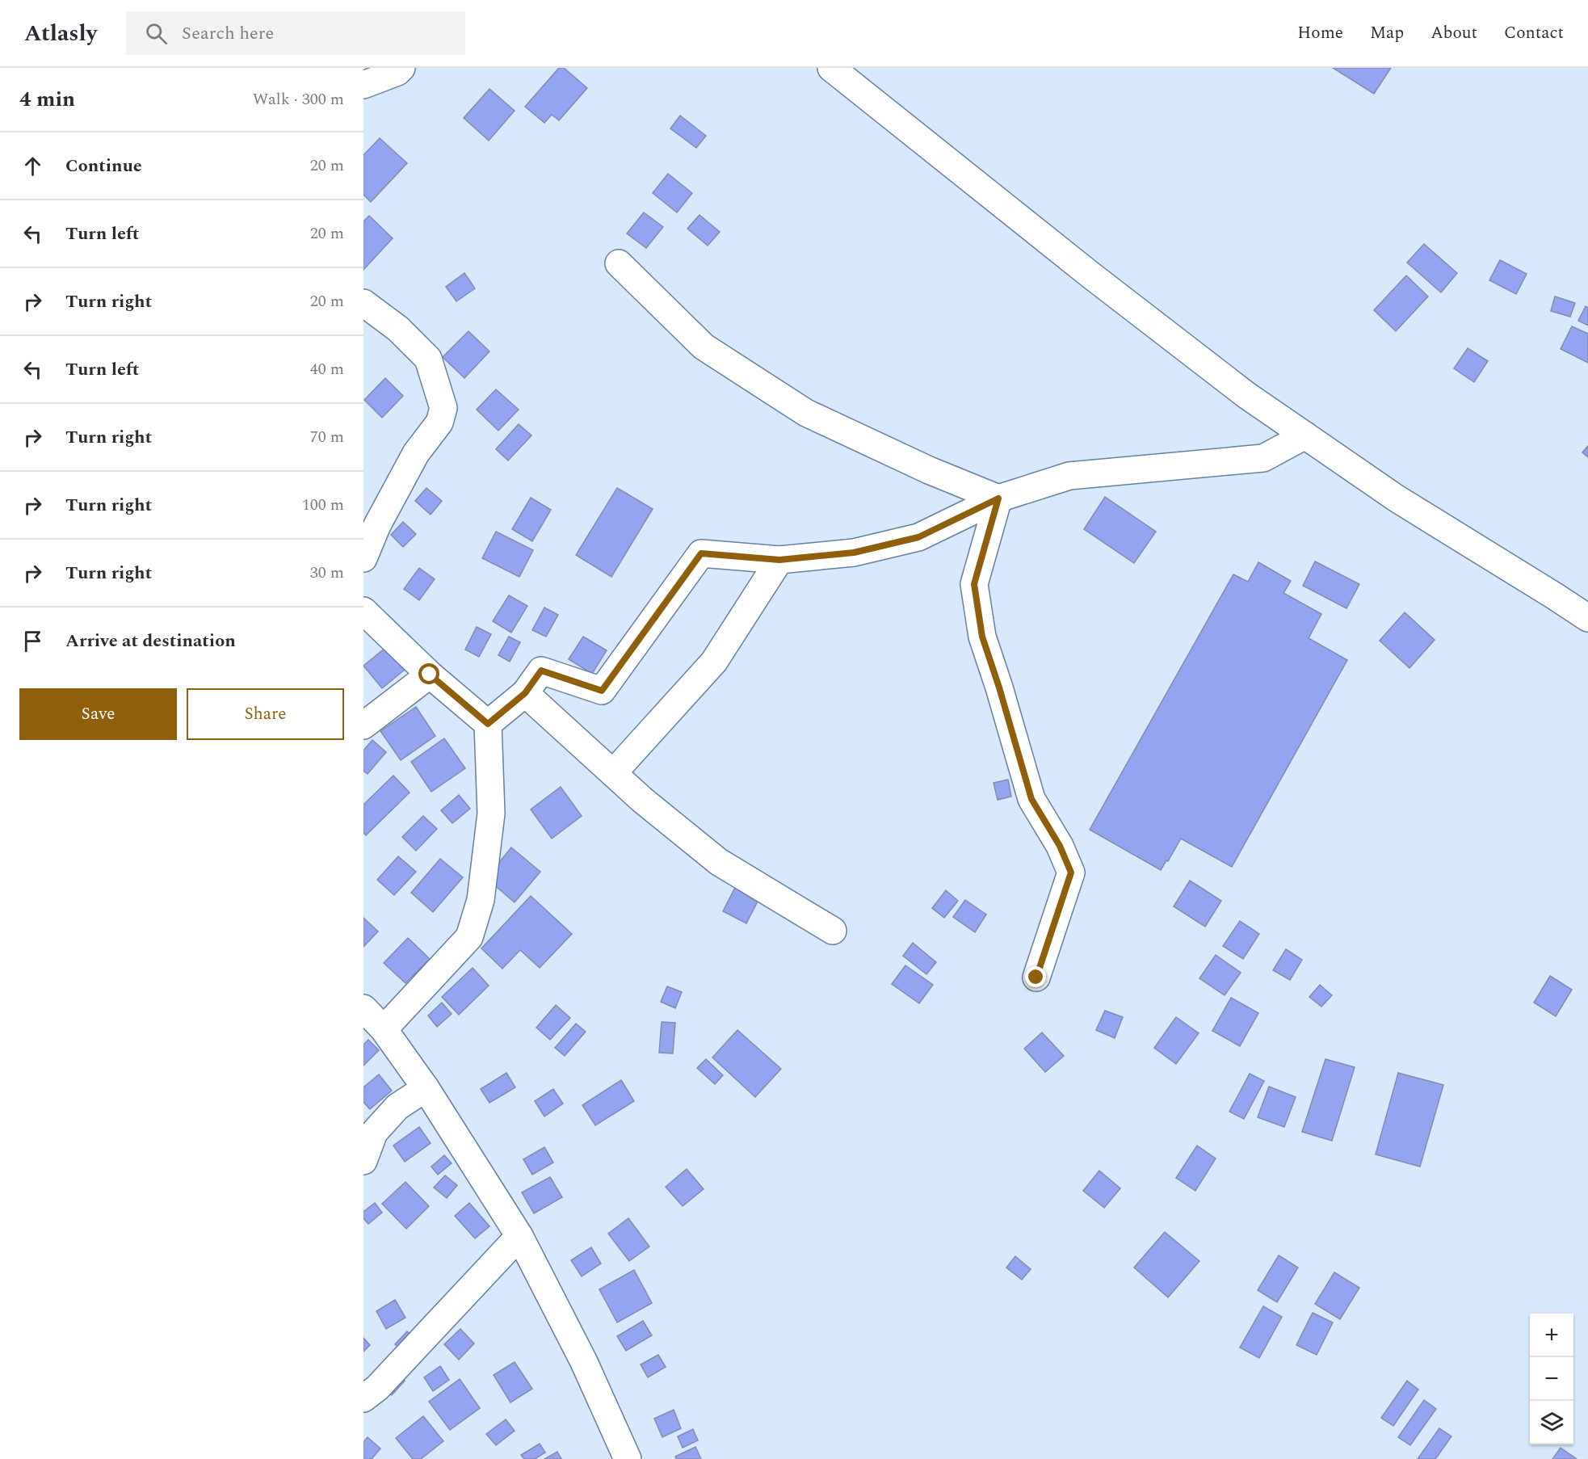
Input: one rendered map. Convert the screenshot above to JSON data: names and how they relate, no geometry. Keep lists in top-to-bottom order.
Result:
{
  "page": {
    "header": "Atlasly",
    "search": "Search here",
    "nav": [
      "Home",
      "Map",
      "About",
      "Contact"
    ],
    "heading": ["4 min", "Walk · 300 m"],
    "list": [
      ["Continue", "20 m"],
      ["Turn left", "20 m"],
      ["Turn right", "20 m"],
      ["Turn left", "40 m"],
      ["Turn right", "70 m"],
      ["Turn right", "100 m"],
      ["Turn right", "30 m"],
      "Arrive at destination"
    ],
    "buttons": ["Save", "Share"],
    "map_buttons": ["+", "−"]
  }
}
